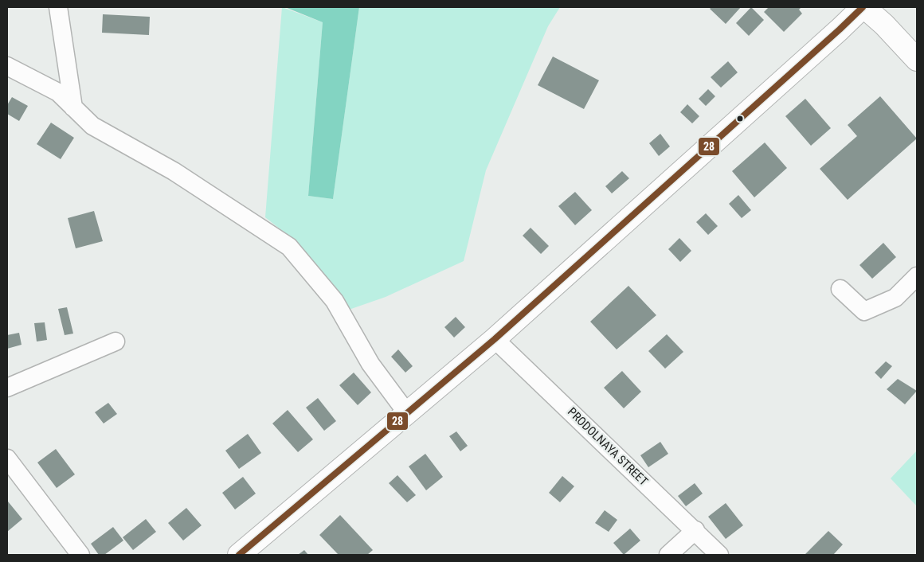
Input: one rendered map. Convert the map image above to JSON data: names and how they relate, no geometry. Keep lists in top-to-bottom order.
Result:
{
  "streets": {
    "street": ["PRODOLNAYA STREET"]
  },
  "lines": ["transit line 28"]
}
